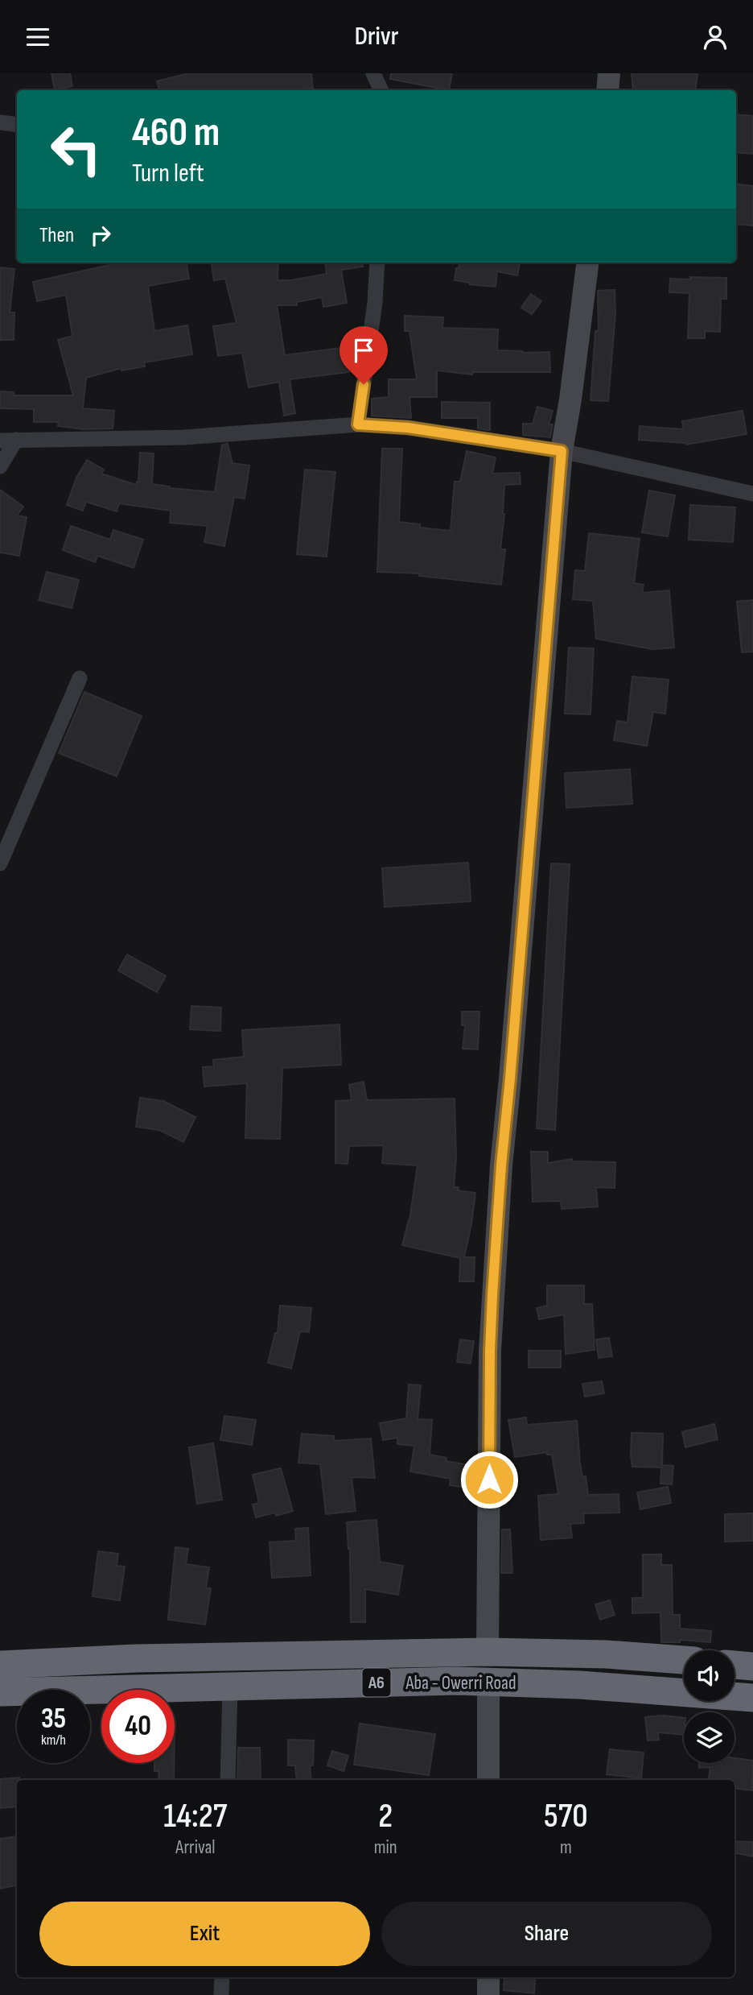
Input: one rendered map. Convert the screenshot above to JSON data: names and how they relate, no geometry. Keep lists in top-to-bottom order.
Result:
{
  "streets": {
    "highway": ["A6", "Aba - Owerri Road"]
  },
  "page": {
    "header": "Drivr",
    "turn": ["460 m", "Turn left"],
    "then": "Then",
    "speed": "35 km/h",
    "limit": "40",
    "eta": [
      "14:27",
      "Arrival",
      "2",
      "min",
      "570",
      "m"
    ],
    "buttons": ["Exit", "Share"]
  }
}
